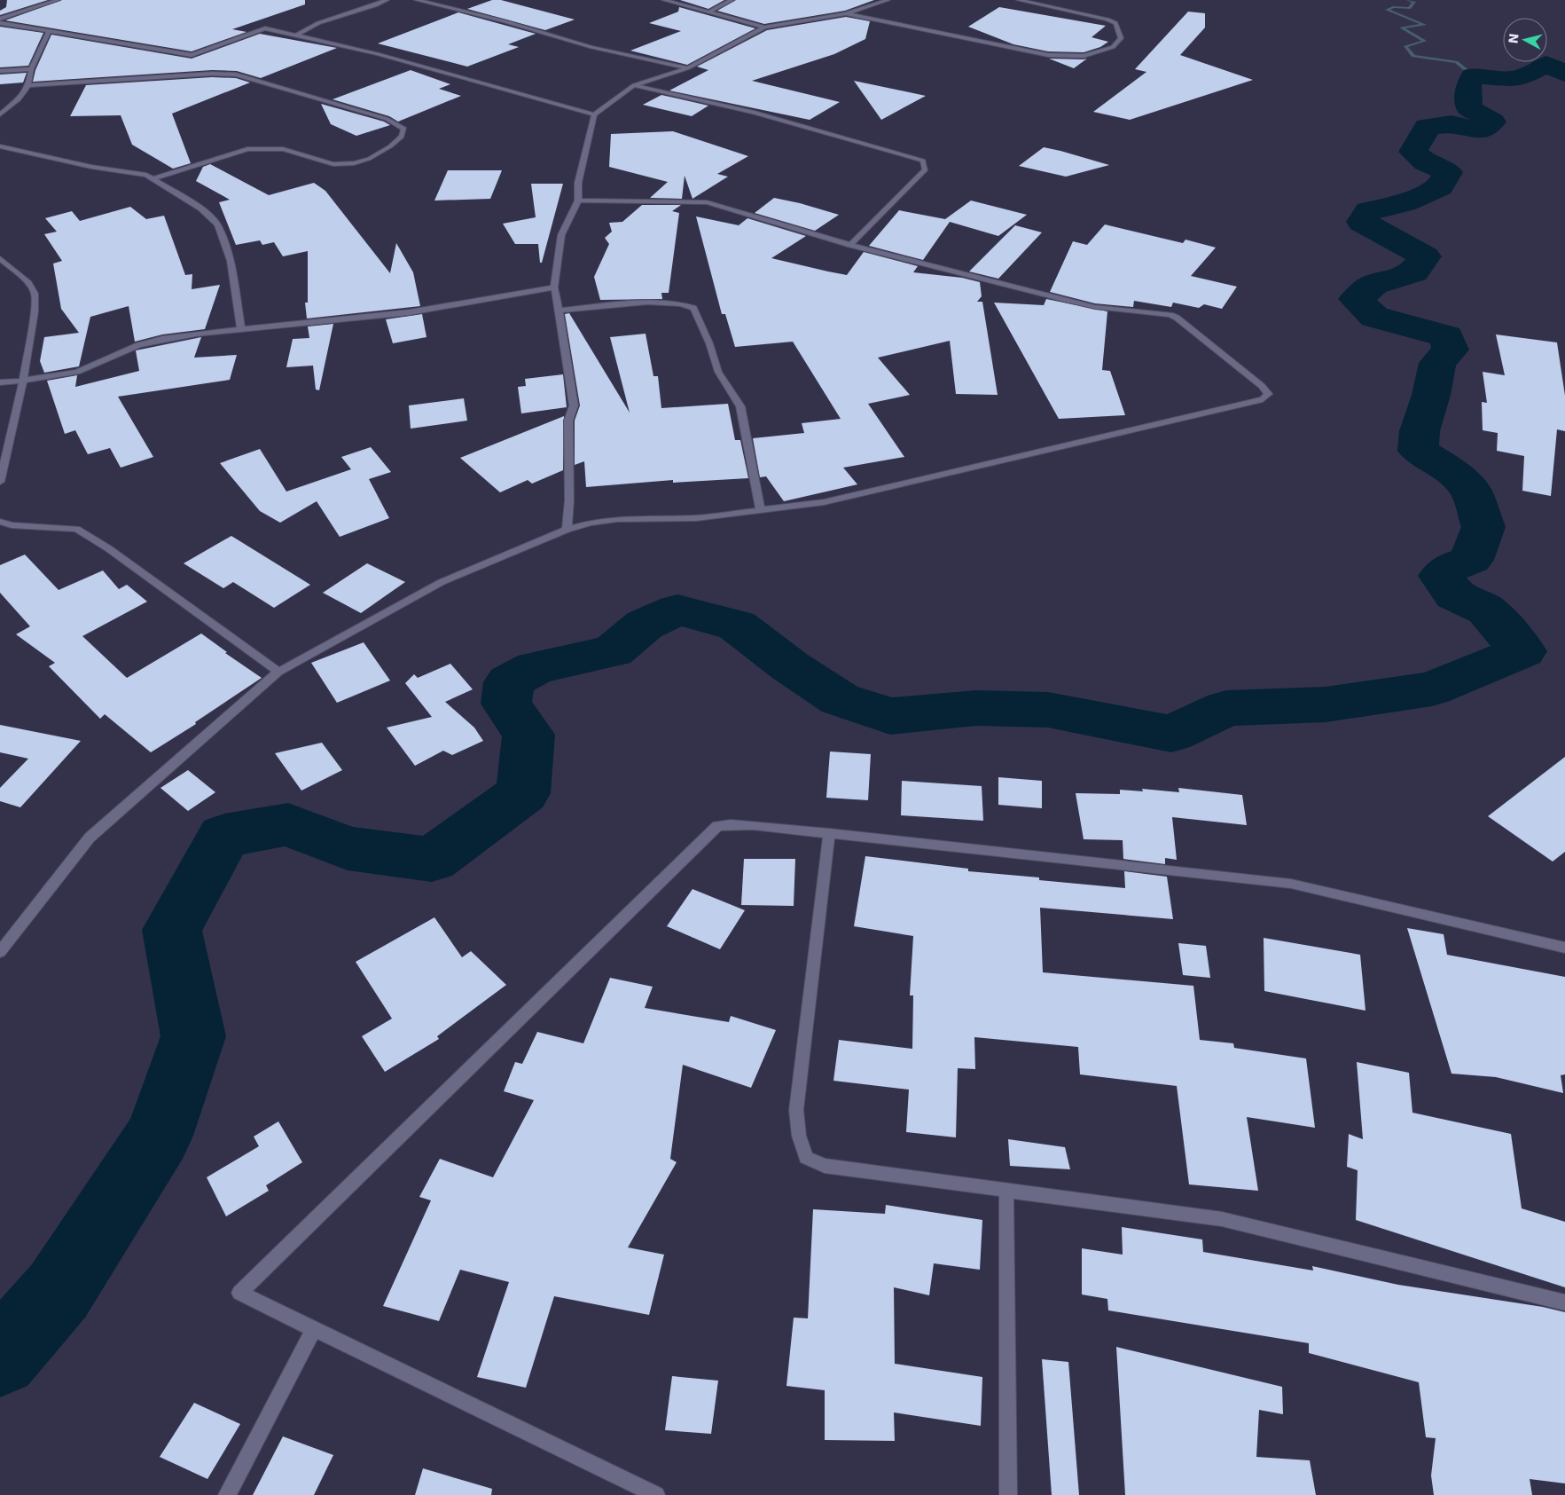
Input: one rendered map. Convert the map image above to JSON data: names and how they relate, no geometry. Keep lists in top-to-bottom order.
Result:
{
  "north": "left"
}
